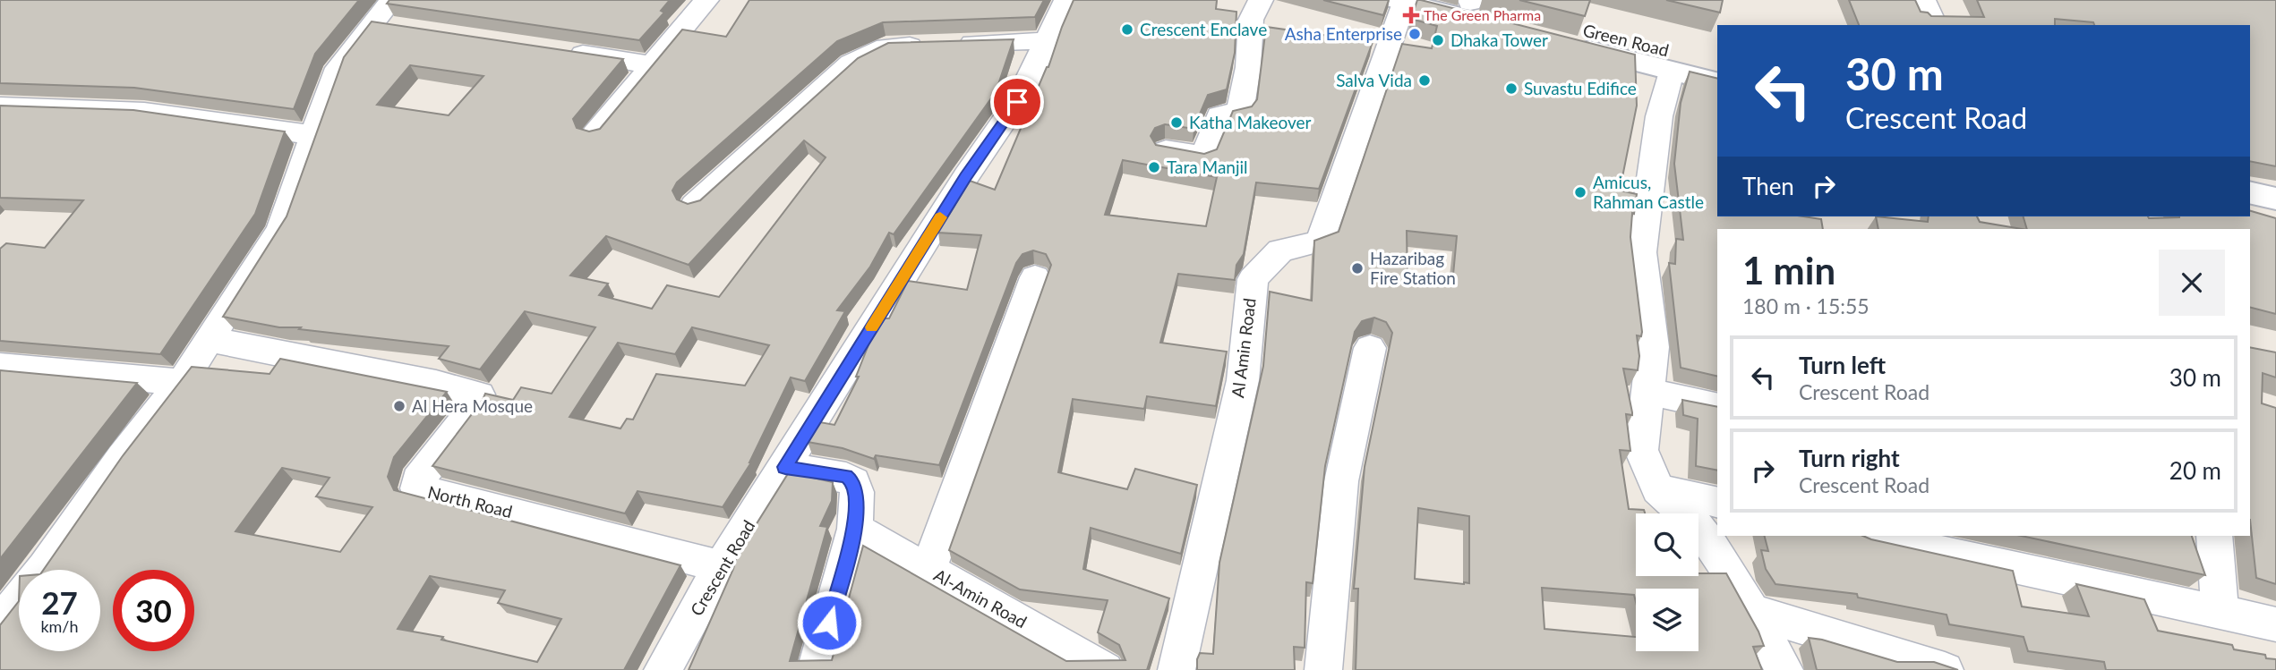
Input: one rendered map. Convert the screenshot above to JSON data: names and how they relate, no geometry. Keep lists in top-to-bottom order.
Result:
{
  "streets": {
    "main road": ["Green Road"],
    "street": [
      "Al Amin Road",
      "North Road",
      "Crescent Road",
      "Al-Amin Road"
    ]
  },
  "crossings": [
    ["North Road", "Crescent Road"]
  ],
  "places": {
    "health": ["The Green Pharma"],
    "other": [
      "Crescent Enclave",
      "Asha Enterprise",
      "Dhaka Tower",
      "Salva Vida",
      "Suvastu Edifice",
      "Katha Makeover",
      "Tara Manjil",
      "Amicus, Rahman Castle",
      "Hazaribag Fire Station",
      "Al Hera Mosque"
    ]
  },
  "page": {
    "turn": ["30 m", "Crescent Road"],
    "then": "Then",
    "heading": ["1 min", "180 m · 15:55"],
    "list": [
      {
        "name": "Turn left",
        "note": "Crescent Road",
        "value": "30 m"
      },
      {
        "name": "Turn right",
        "note": "Crescent Road",
        "value": "20 m"
      }
    ],
    "speed": "27 km/h",
    "limit": "30"
  }
}
